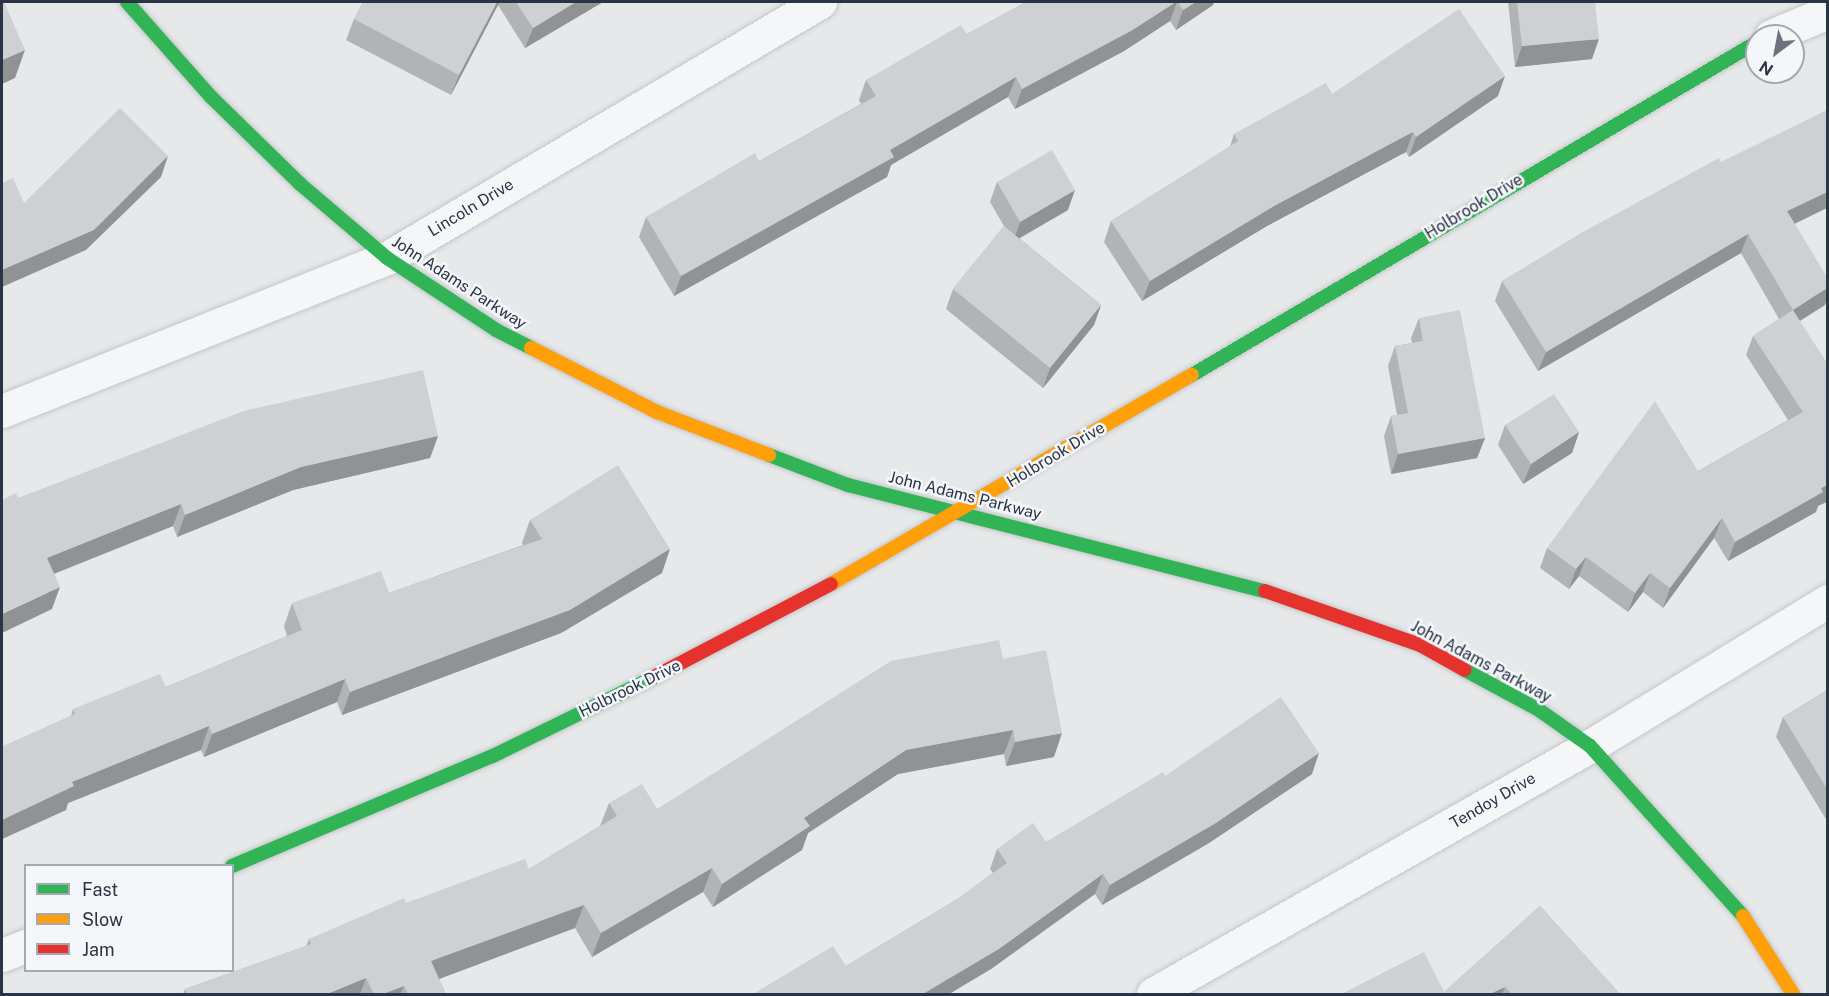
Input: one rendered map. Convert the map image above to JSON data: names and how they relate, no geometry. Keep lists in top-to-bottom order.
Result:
{
  "streets": {
    "street": [
      "Holbrook Drive",
      "Lincoln Drive",
      "John Adams Parkway",
      "Tendoy Drive"
    ]
  },
  "crossings": [
    ["Holbrook Drive", "John Adams Parkway"],
    ["Lincoln Drive", "John Adams Parkway"],
    ["John Adams Parkway", "Tendoy Drive"]
  ],
  "legend": ["Fast", "Slow", "Jam"],
  "north": "bottom left"
}
